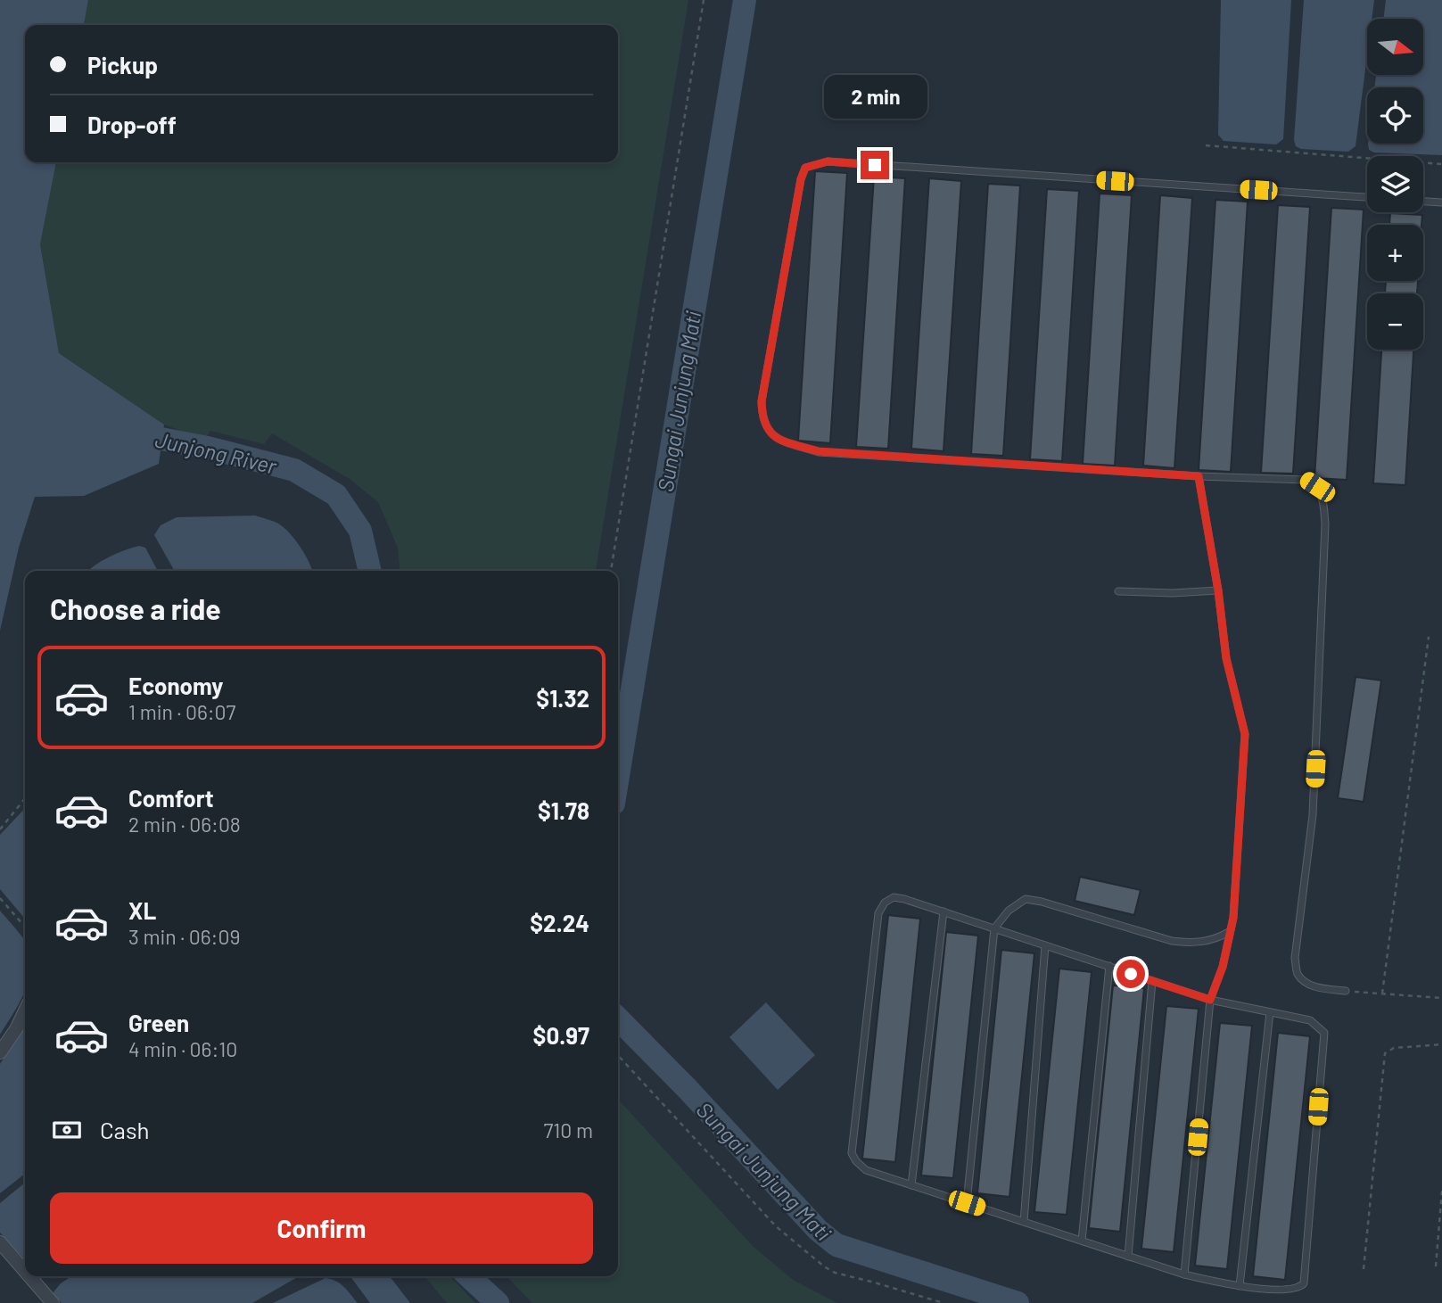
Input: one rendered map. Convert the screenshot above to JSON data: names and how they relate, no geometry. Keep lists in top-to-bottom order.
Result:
{
  "water": ["Sungai Junjung Mati", "Junjong River"],
  "north": "right",
  "page": {
    "map_buttons": ["+", "−"],
    "banner": ["Pickup", "Drop-off"],
    "bubble": "2 min",
    "heading": "Choose a ride",
    "list": [
      {
        "name": "Economy",
        "note": "1 min · 06:07",
        "value": "$1.32"
      },
      {
        "name": "Comfort",
        "note": "2 min · 06:08",
        "value": "$1.78"
      },
      {
        "name": "XL",
        "note": "3 min · 06:09",
        "value": "$2.24"
      },
      {
        "name": "Green",
        "note": "4 min · 06:10",
        "value": "$0.97"
      }
    ],
    "pay": ["Cash", "710 m"],
    "buttons": "Confirm"
  }
}
